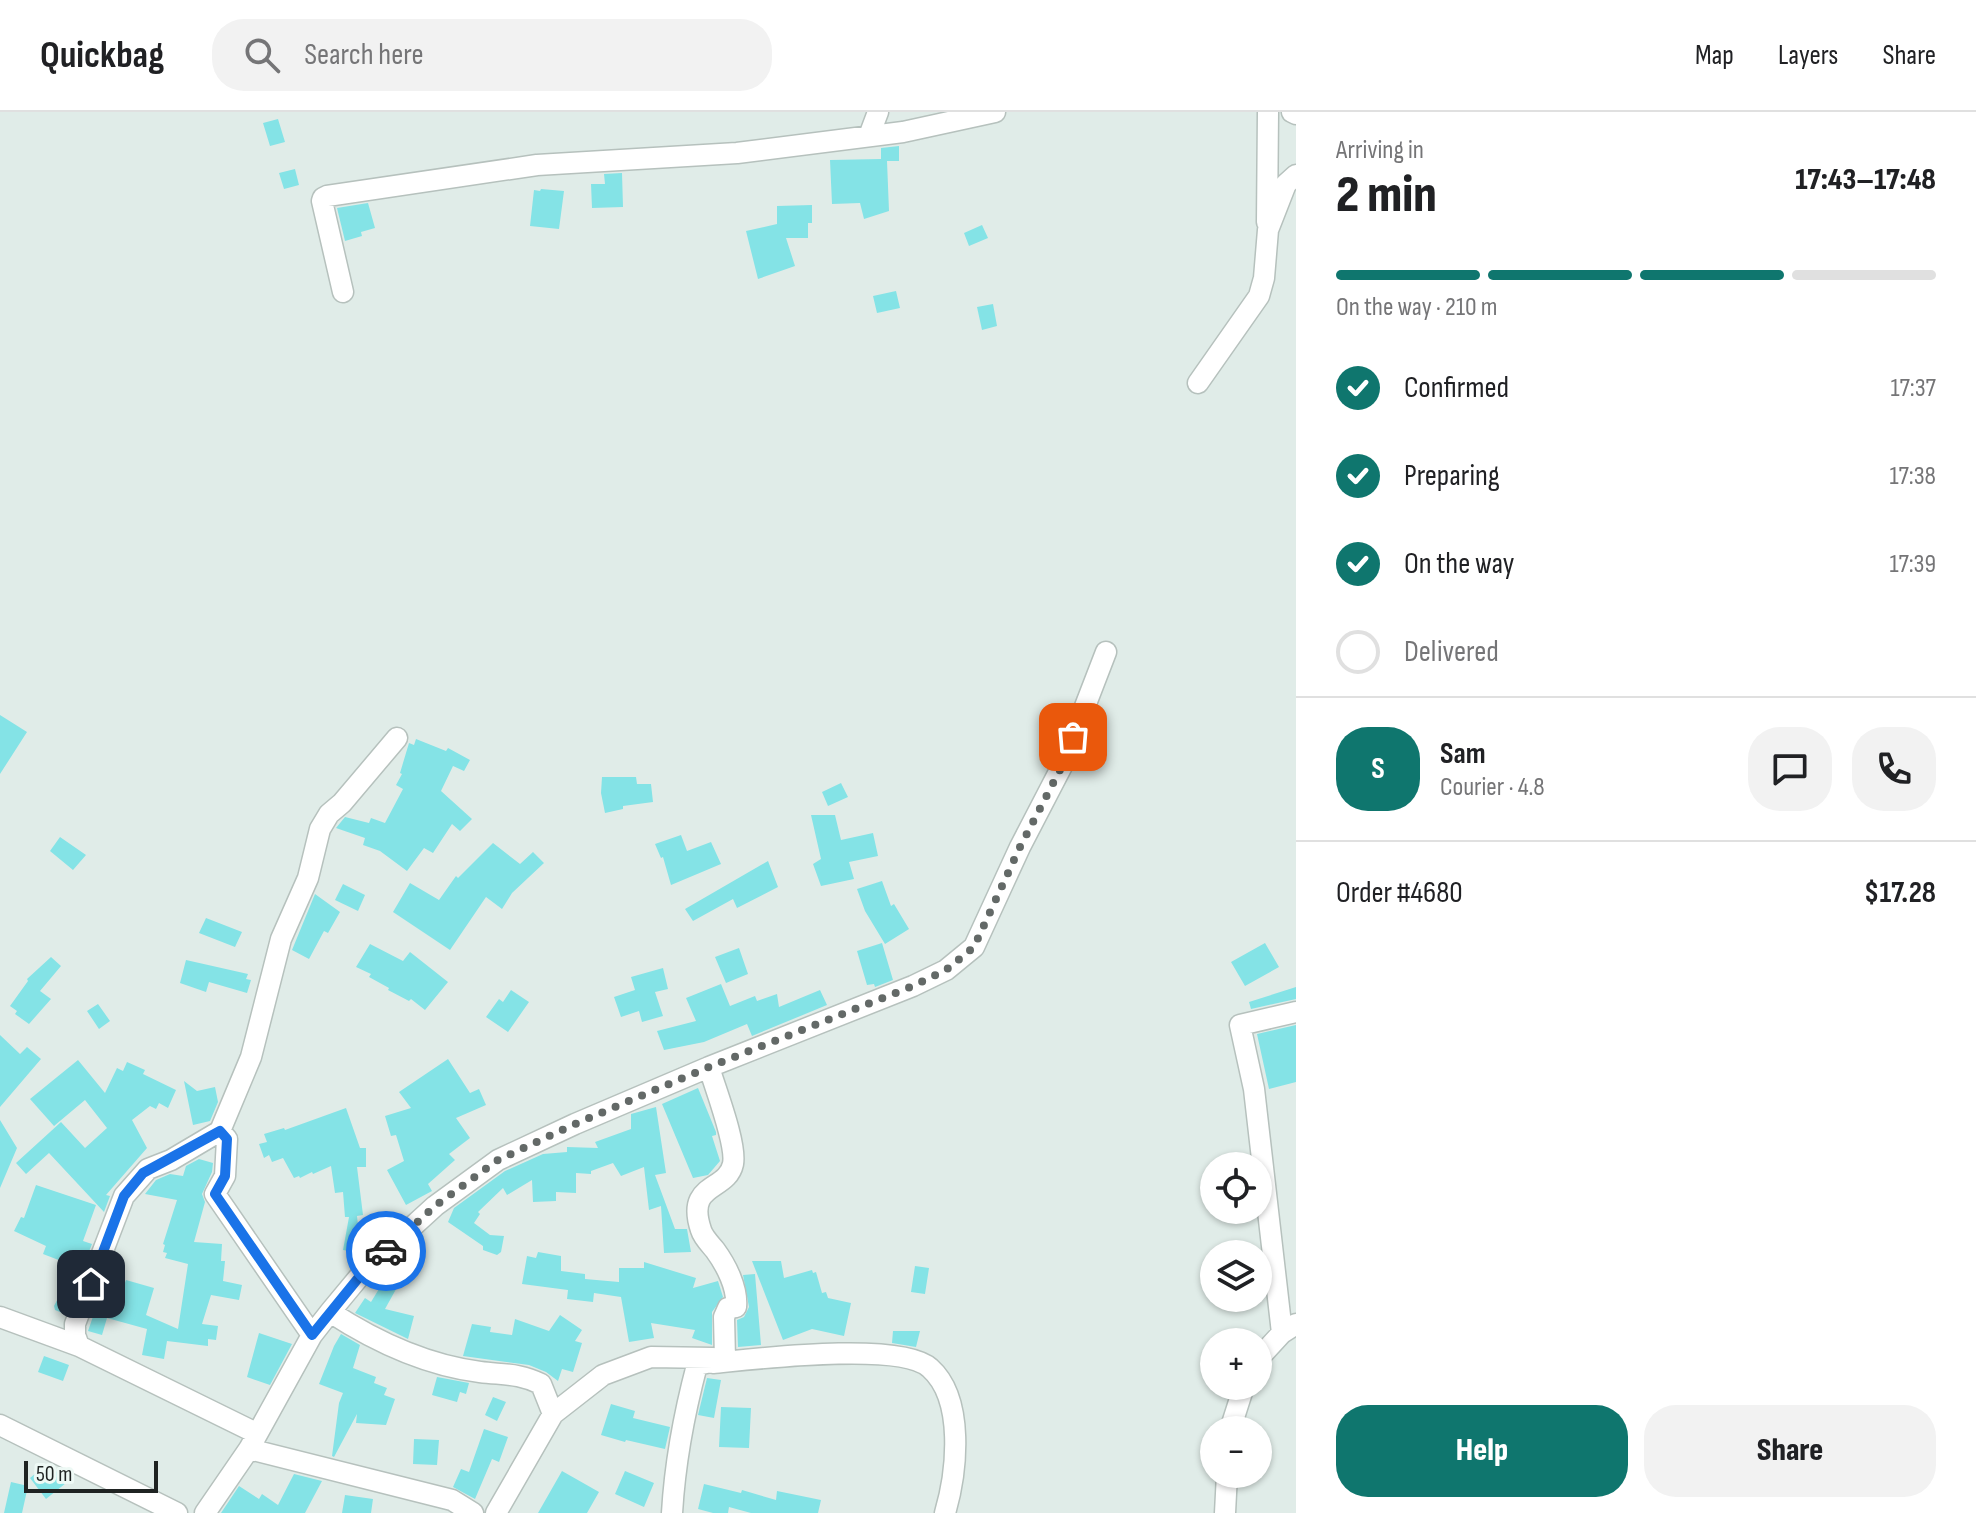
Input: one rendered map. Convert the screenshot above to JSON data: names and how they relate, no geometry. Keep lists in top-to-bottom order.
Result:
{
  "scale_bar": "50 m",
  "page": {
    "header": "Quickbag",
    "search": "Search here",
    "nav": ["Map", "Layers", "Share"],
    "heading": ["2 min", "Arriving in", "17:43–17:48"],
    "panel": [
      "Sam",
      "Courier · 4.8",
      "Order #4680",
      "$17.28"
    ],
    "bar": "On the way · 210 m",
    "list": [
      ["Confirmed", "17:37"],
      ["Preparing", "17:38"],
      ["On the way", "17:39"],
      "Delivered"
    ],
    "round": "S",
    "map_buttons": ["+", "−"],
    "buttons": ["Help", "Share"],
    "scale": "50 m"
  }
}
